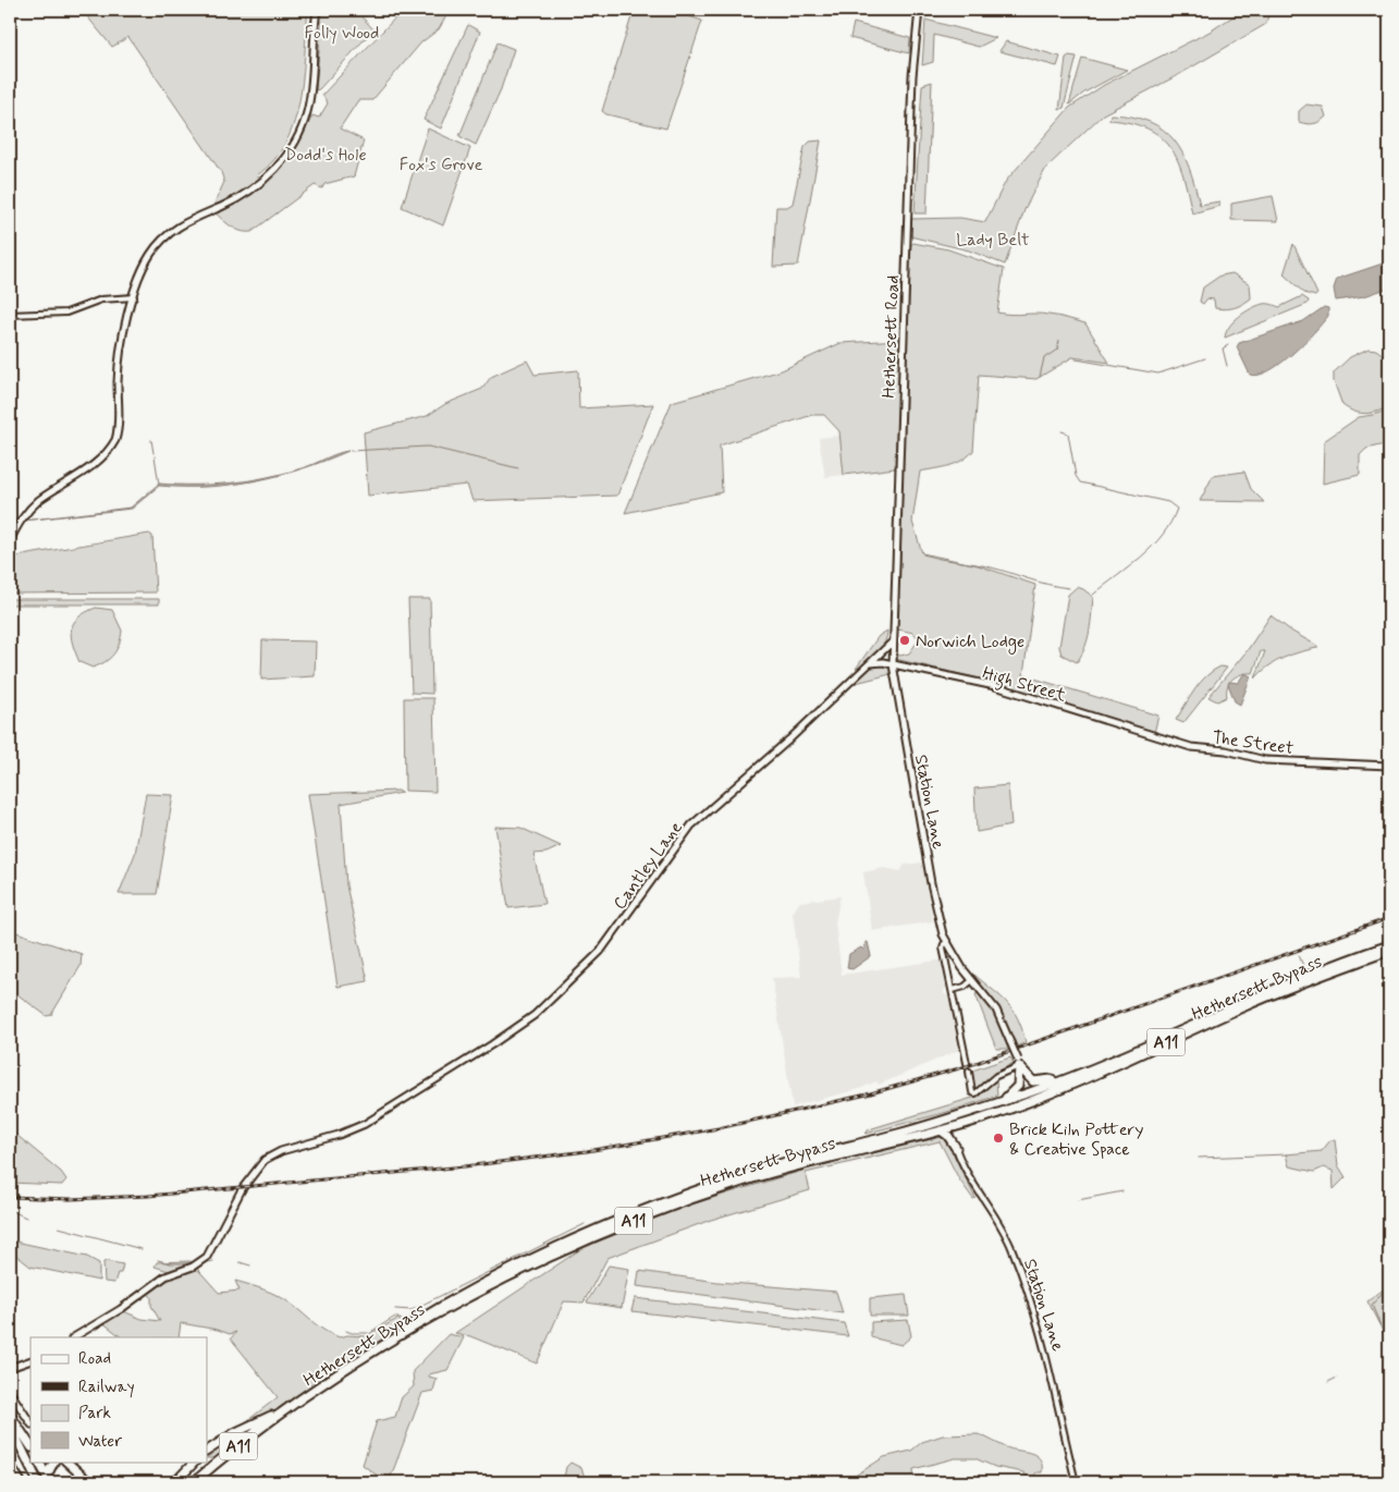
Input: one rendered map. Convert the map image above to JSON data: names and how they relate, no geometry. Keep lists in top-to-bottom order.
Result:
{
  "streets": {
    "highway": ["Hethersett Bypass", "A11"],
    "street": [
      "Hethersett Road",
      "High Street",
      "The Street",
      "Station Lane",
      "Cantley Lane"
    ]
  },
  "crossings": [
    ["Hethersett Road", "High Street"],
    ["Hethersett Road", "Station Lane"],
    ["Hethersett Road", "Cantley Lane"],
    ["High Street", "The Street"],
    ["High Street", "Station Lane"],
    ["Station Lane", "A11"],
    ["Hethersett Bypass", "A11"]
  ],
  "parks": [
    "Folly Wood",
    "Dodd's Hole",
    "Fox's Grove",
    "Lady Belt"
  ],
  "places": ["Norwich Lodge", "Brick Kiln Pottery & Creative Space"],
  "legend": [
    "Road",
    "Railway",
    "Park",
    "Water"
  ]
}
